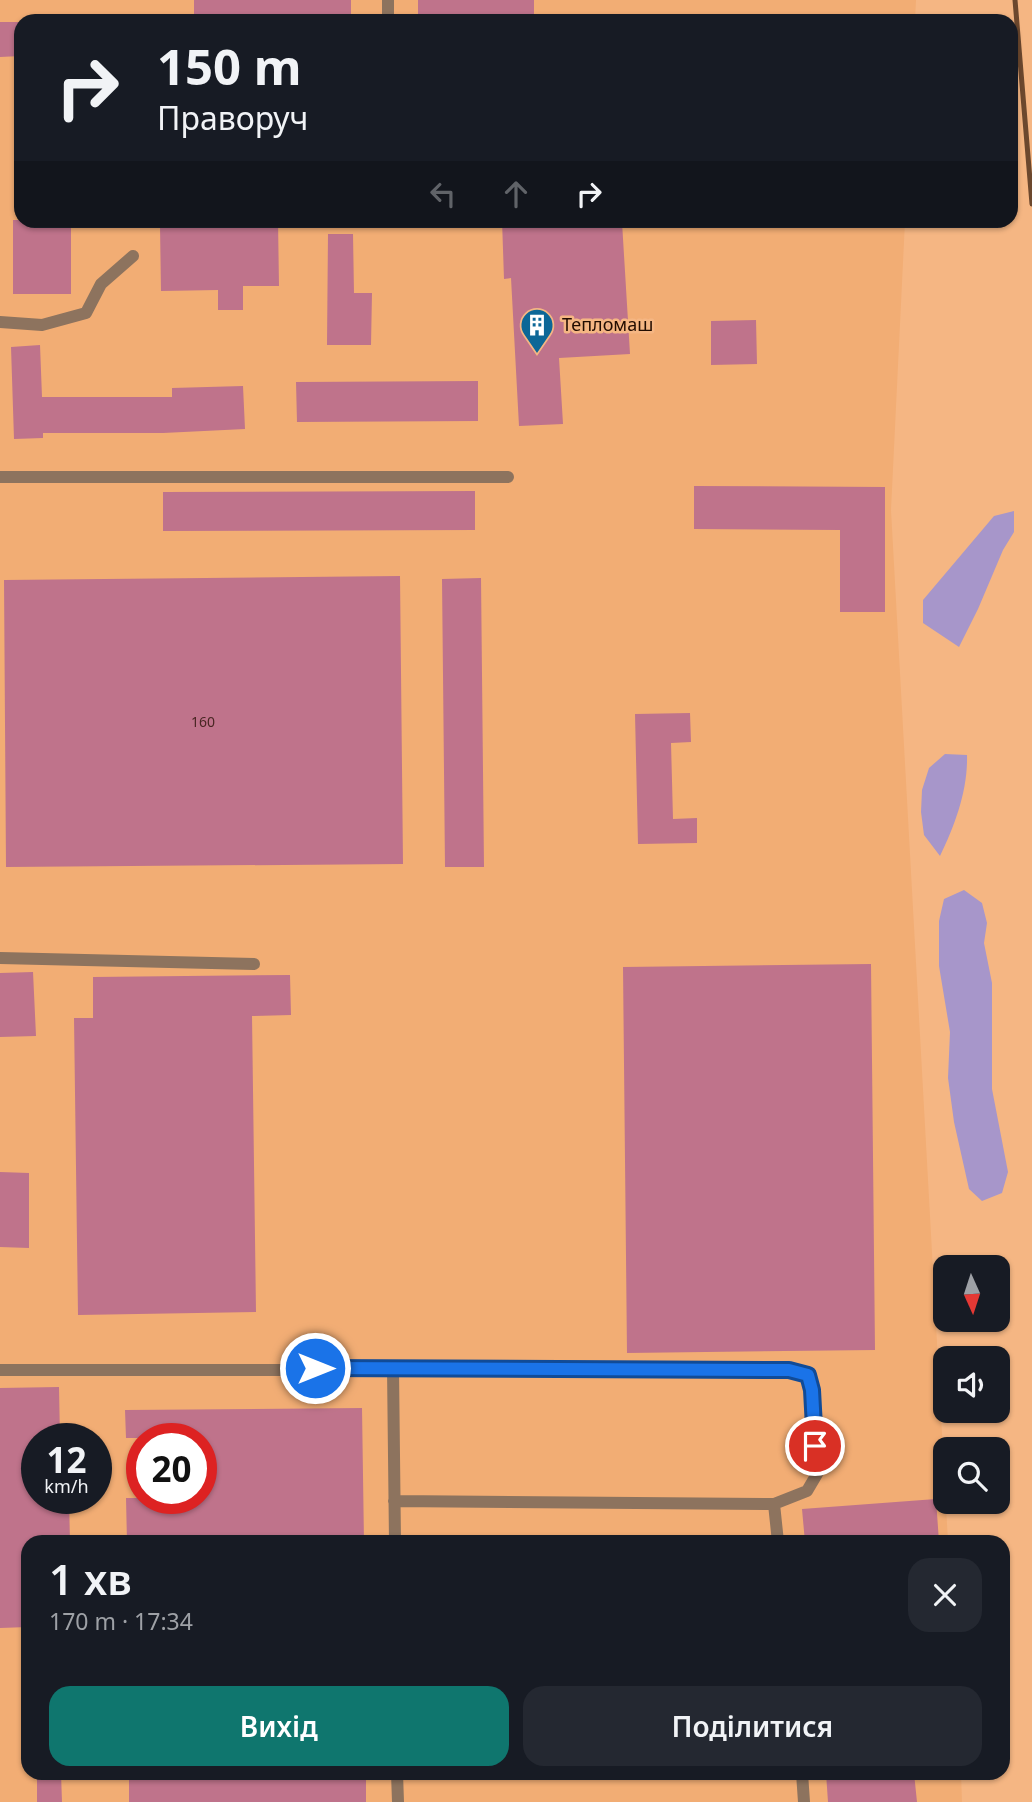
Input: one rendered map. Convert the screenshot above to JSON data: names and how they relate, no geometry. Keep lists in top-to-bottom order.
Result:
{
  "places": {
    "building": ["Тепломаш"]
  },
  "house_numbers": ["160"],
  "north": "bottom",
  "page": {
    "turn": ["150 m", "Праворуч"],
    "speed": "12 km/h",
    "limit": "20",
    "heading": ["1 хв", "170 m · 17:34"],
    "buttons": ["Вихід", "Поділитися"]
  }
}
